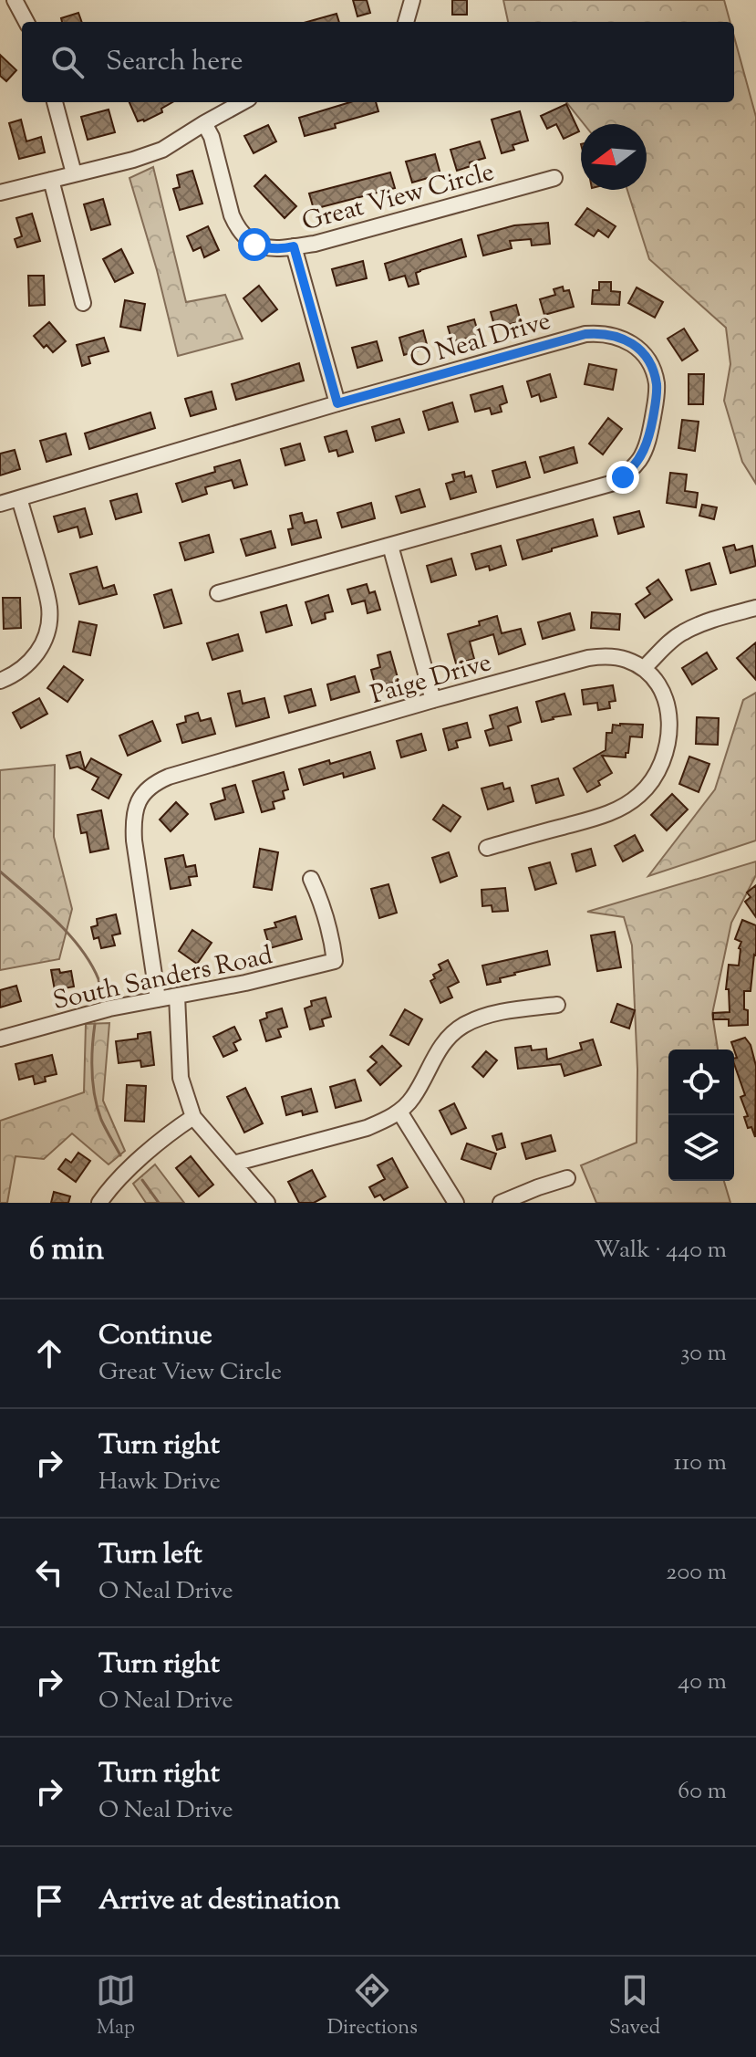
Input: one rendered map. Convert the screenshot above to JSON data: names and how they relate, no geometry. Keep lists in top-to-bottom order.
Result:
{
  "streets": {
    "street": [
      "Great View Circle",
      "O Neal Drive",
      "Paige Drive",
      "South Sanders Road"
    ]
  },
  "crossings": [
    ["Paige Drive", "South Sanders Road"]
  ],
  "north": "left",
  "page": {
    "search": "Search here",
    "heading": ["6 min", "Walk · 440 m"],
    "list": [
      ["Continue", "Great View Circle", "30 m"],
      ["Turn right", "Hawk Drive", "110 m"],
      ["Turn left", "O Neal Drive", "200 m"],
      ["Turn right", "O Neal Drive", "40 m"],
      ["Turn right", "O Neal Drive", "60 m"],
      "Arrive at destination"
    ],
    "nav": ["Map", "Directions", "Saved"]
  }
}
